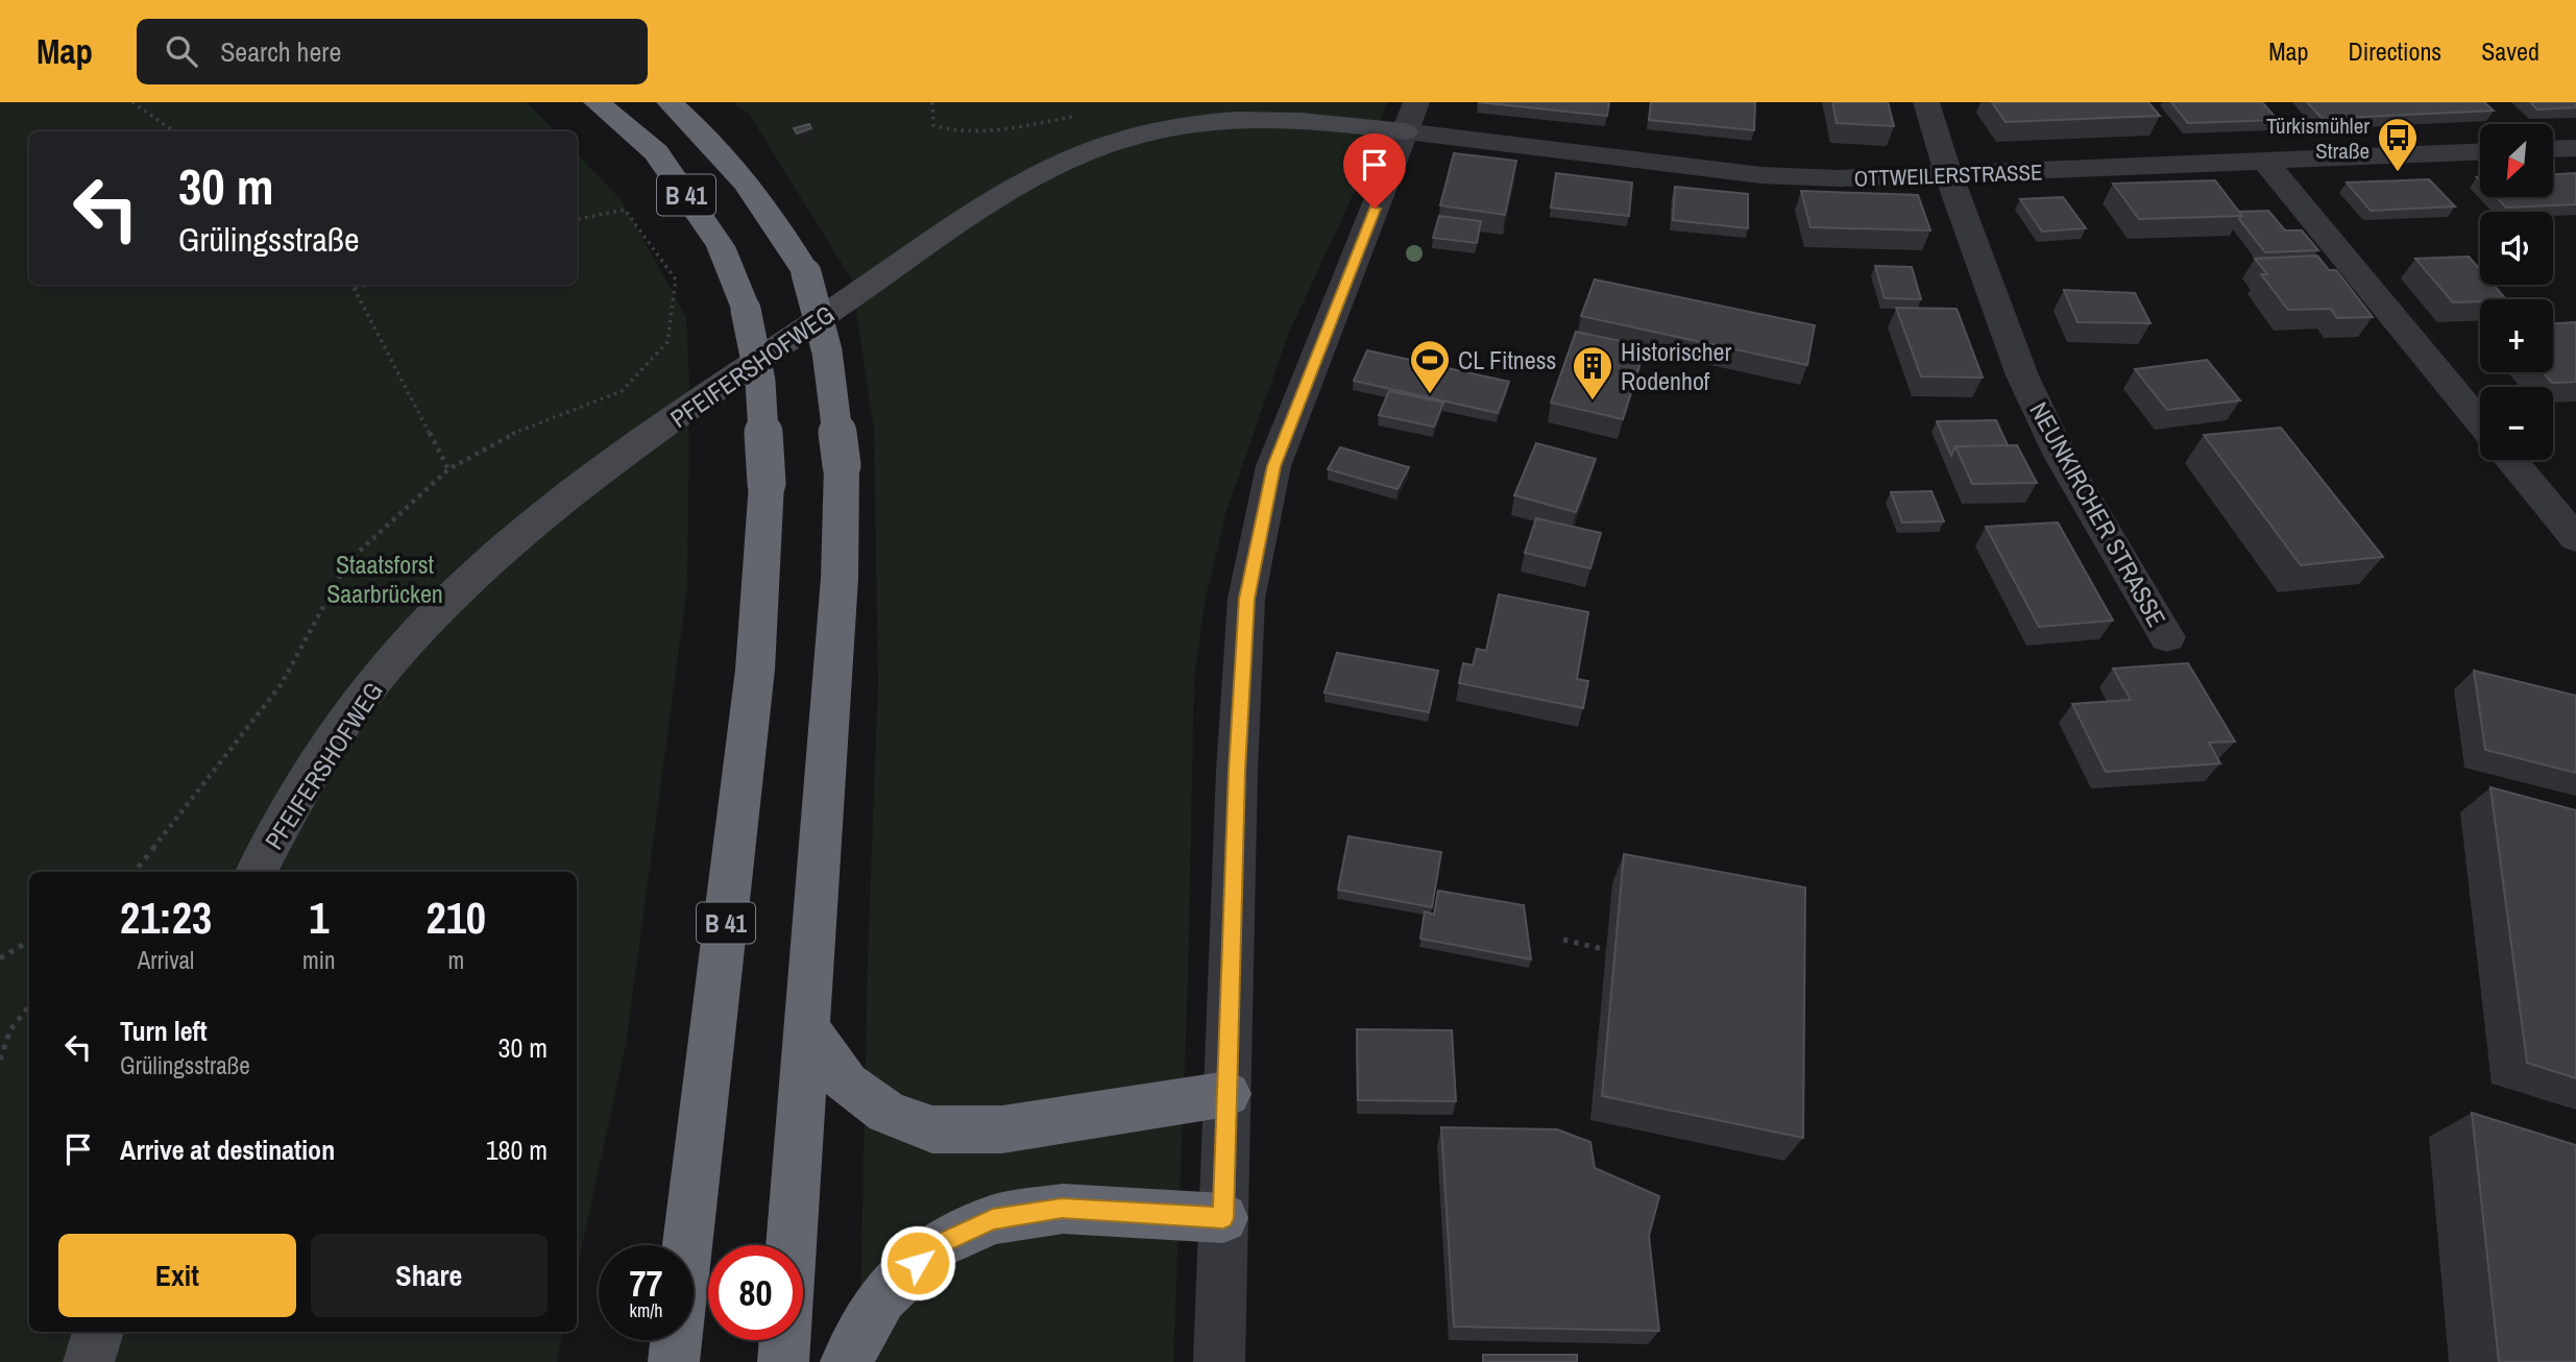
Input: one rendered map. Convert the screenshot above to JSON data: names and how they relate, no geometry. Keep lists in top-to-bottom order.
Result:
{
  "streets": {
    "highway": ["B 41"],
    "street": ["OTTWEILERSTRASSE", "PFEIFERSHOFWEG", "NEUNKIRCHER STRASSE"]
  },
  "crossings": [
    ["OTTWEILERSTRASSE", "PFEIFERSHOFWEG"],
    ["OTTWEILERSTRASSE", "NEUNKIRCHER STRASSE"]
  ],
  "parks": ["Staatsforst Saarbrücken"],
  "places": {
    "bus stop": ["Türkismühler Straße"],
    "sports": ["CL Fitness"],
    "building": ["Historischer Rodenhof"]
  },
  "north": "bottom left",
  "page": {
    "header": "Map",
    "search": "Search here",
    "nav": ["Map", "Directions", "Saved"],
    "map_buttons": ["+", "−"],
    "turn": ["30 m", "Grülingsstraße"],
    "eta": [
      "21:23",
      "Arrival",
      "1",
      "min",
      "210",
      "m"
    ],
    "list": [
      {
        "name": "Turn left",
        "note": "Grülingsstraße",
        "value": "30 m"
      },
      {
        "name": "Arrive at destination",
        "value": "180 m"
      }
    ],
    "buttons": ["Exit", "Share"],
    "speed": "77 km/h",
    "limit": "80"
  }
}
